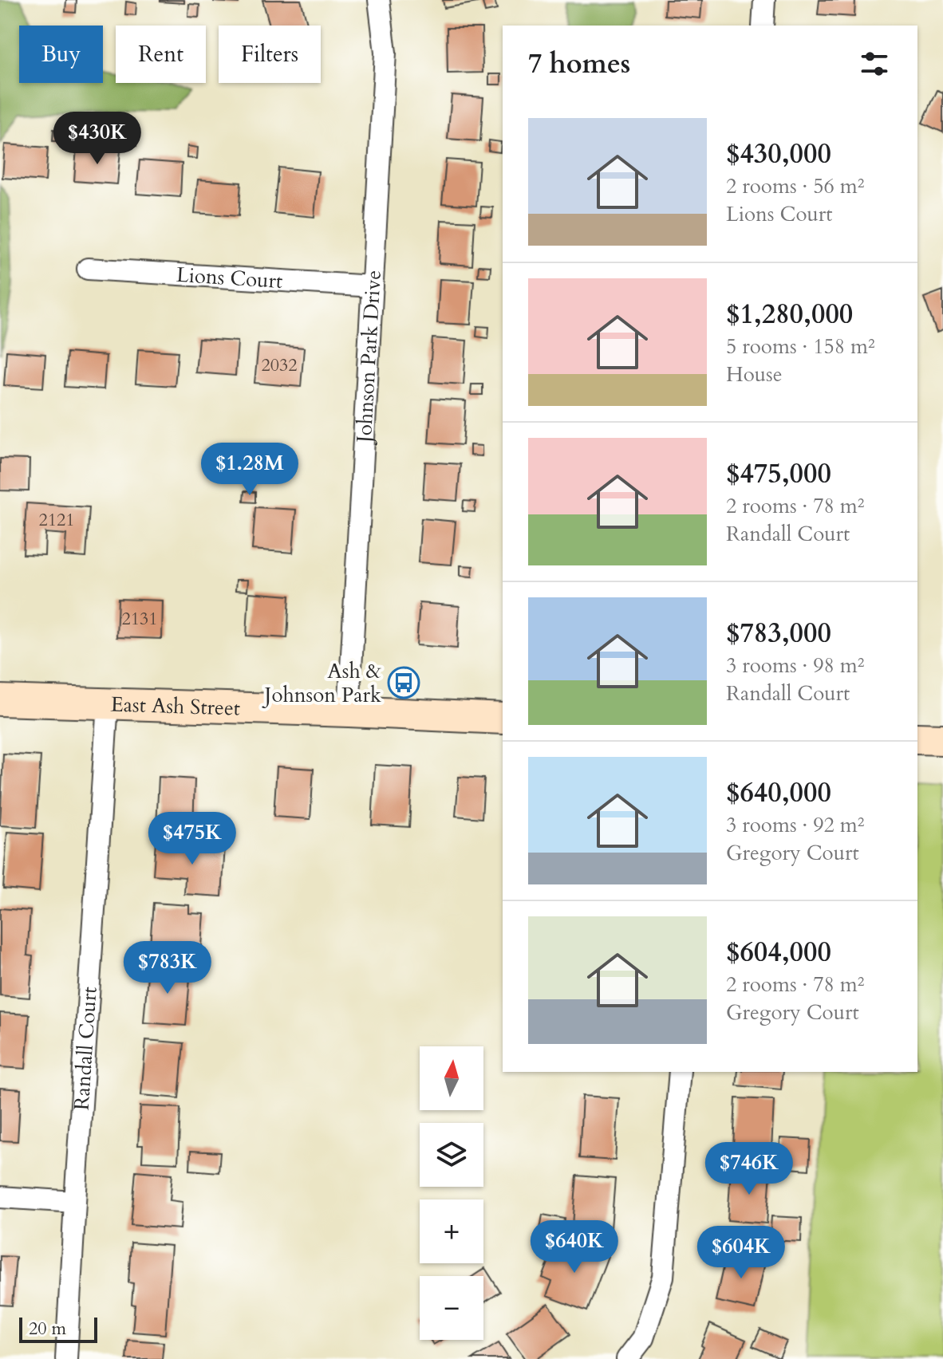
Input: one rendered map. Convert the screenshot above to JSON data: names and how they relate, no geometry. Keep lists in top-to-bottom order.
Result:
{
  "streets": {
    "street": [
      "Lions Court",
      "Johnson Park Drive",
      "East Ash Street",
      "Randall Court"
    ]
  },
  "crossings": [
    ["Lions Court", "Johnson Park Drive"],
    ["Johnson Park Drive", "East Ash Street"],
    ["East Ash Street", "Randall Court"]
  ],
  "places": {
    "bus stop": ["Ash & Johnson Park"]
  },
  "house_numbers": ["2032", "2121", "2131"],
  "scale_bar": "20 m",
  "north": "top",
  "page": {
    "chip": ["Buy", "Rent", "Filters"],
    "heading": "7 homes",
    "list": [
      {
        "name": "$430,000",
        "note": "2 rooms · 56 m² · Lions Court"
      },
      {
        "name": "$1,280,000",
        "note": "5 rooms · 158 m² · House"
      },
      {
        "name": "$475,000",
        "note": "2 rooms · 78 m² · Randall Court"
      },
      {
        "name": "$783,000",
        "note": "3 rooms · 98 m² · Randall Court"
      },
      {
        "name": "$640,000",
        "note": "3 rooms · 92 m² · Gregory Court"
      },
      {
        "name": "$604,000",
        "note": "2 rooms · 78 m² · Gregory Court"
      }
    ],
    "price": [
      "$430K",
      "$1.28M",
      "$475K",
      "$783K",
      "$746K",
      "$640K",
      "$604K"
    ],
    "map_buttons": ["+", "−"],
    "scale": "20 m"
  }
}
